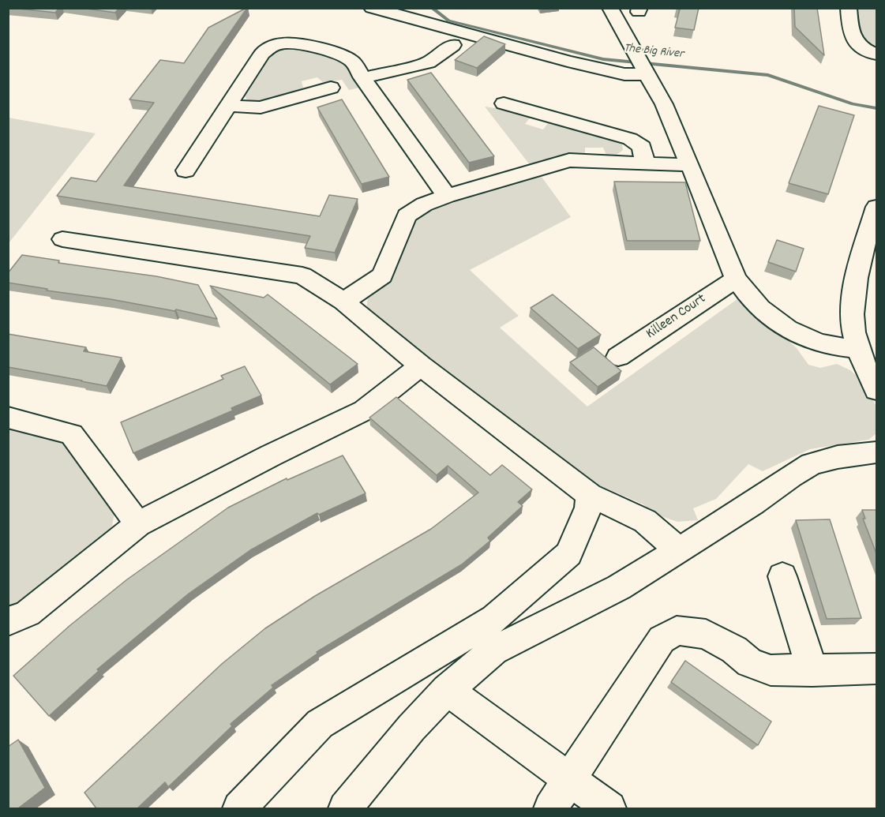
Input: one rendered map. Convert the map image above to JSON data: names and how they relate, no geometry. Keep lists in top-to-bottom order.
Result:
{
  "streets": {
    "street": ["Killeen Court"]
  },
  "water": ["The Big River"]
}
